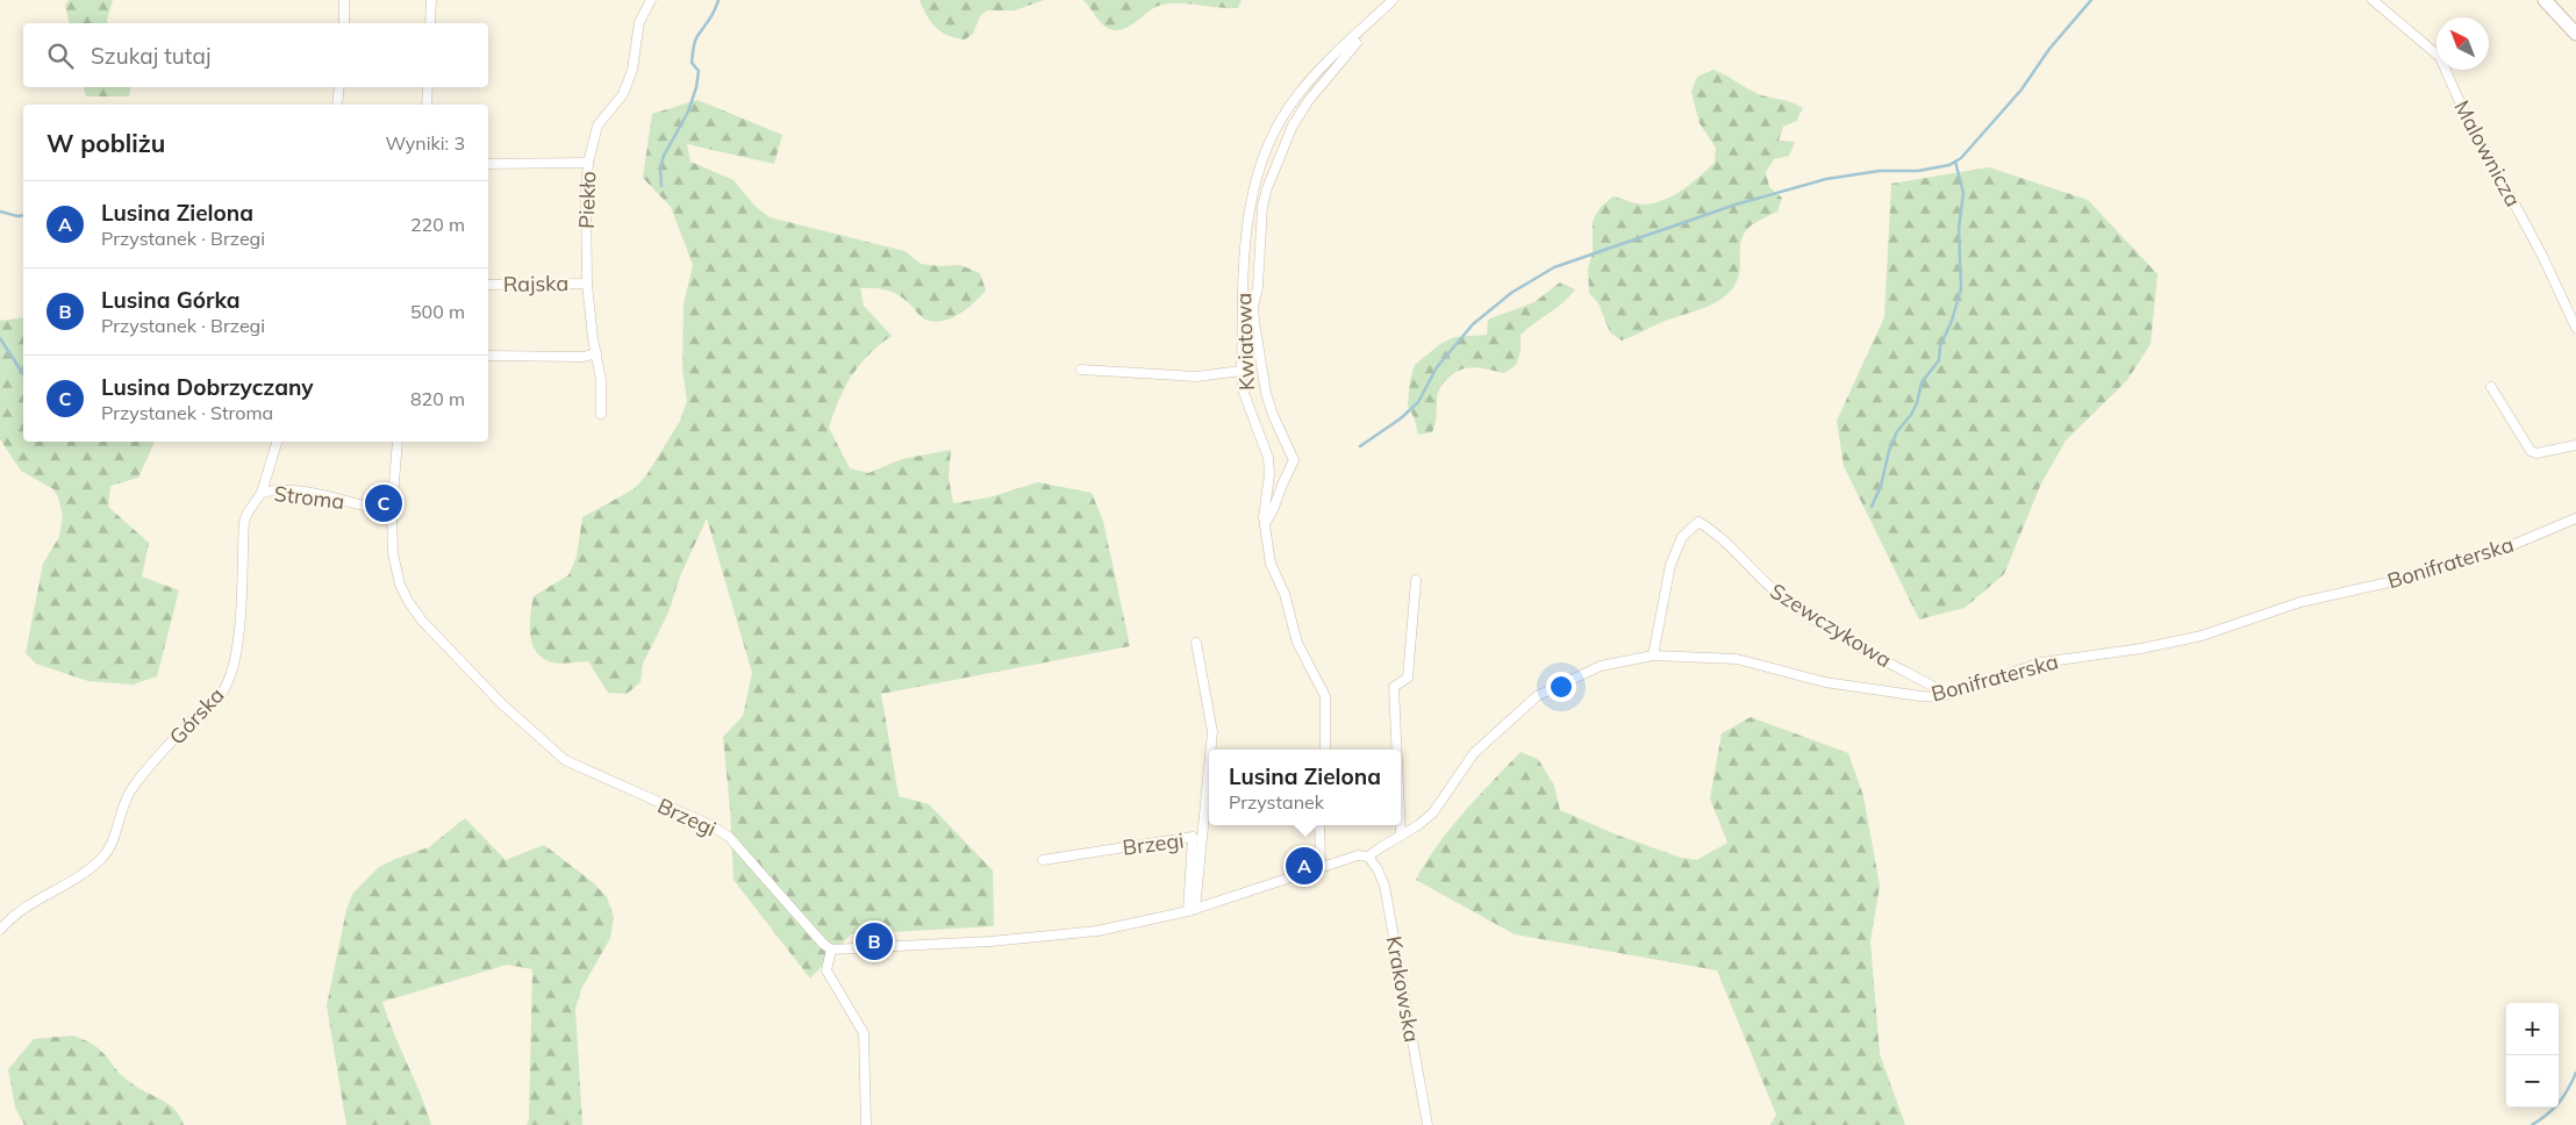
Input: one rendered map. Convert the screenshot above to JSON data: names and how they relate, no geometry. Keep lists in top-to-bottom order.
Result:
{
  "streets": {
    "street": [
      "Malownicza",
      "Piekło",
      "Rajska",
      "Kwiatowa",
      "Stroma",
      "Bonifraterska",
      "Szewczykowa",
      "Górska",
      "Brzegi",
      "Krakowska"
    ]
  },
  "crossings": [
    ["Piekło", "Rajska"],
    ["Stroma", "Górska"],
    ["Stroma", "Brzegi"],
    ["Bonifraterska", "Szewczykowa"],
    ["Bonifraterska", "Krakowska"]
  ],
  "north": "top left",
  "page": {
    "search": "Szukaj tutaj",
    "heading": ["W pobliżu", "Wyniki: 3"],
    "list": [
      {
        "mark": "A",
        "name": "Lusina Zielona",
        "note": "Przystanek · Brzegi",
        "value": "220 m"
      },
      {
        "mark": "B",
        "name": "Lusina Górka",
        "note": "Przystanek · Brzegi",
        "value": "500 m"
      },
      {
        "mark": "C",
        "name": "Lusina Dobrzyczany",
        "note": "Przystanek · Stroma",
        "value": "820 m"
      }
    ],
    "pins": ["C", "A", "B"],
    "popup": ["Lusina Zielona", "Przystanek"],
    "map_buttons": ["+", "−"]
  }
}
